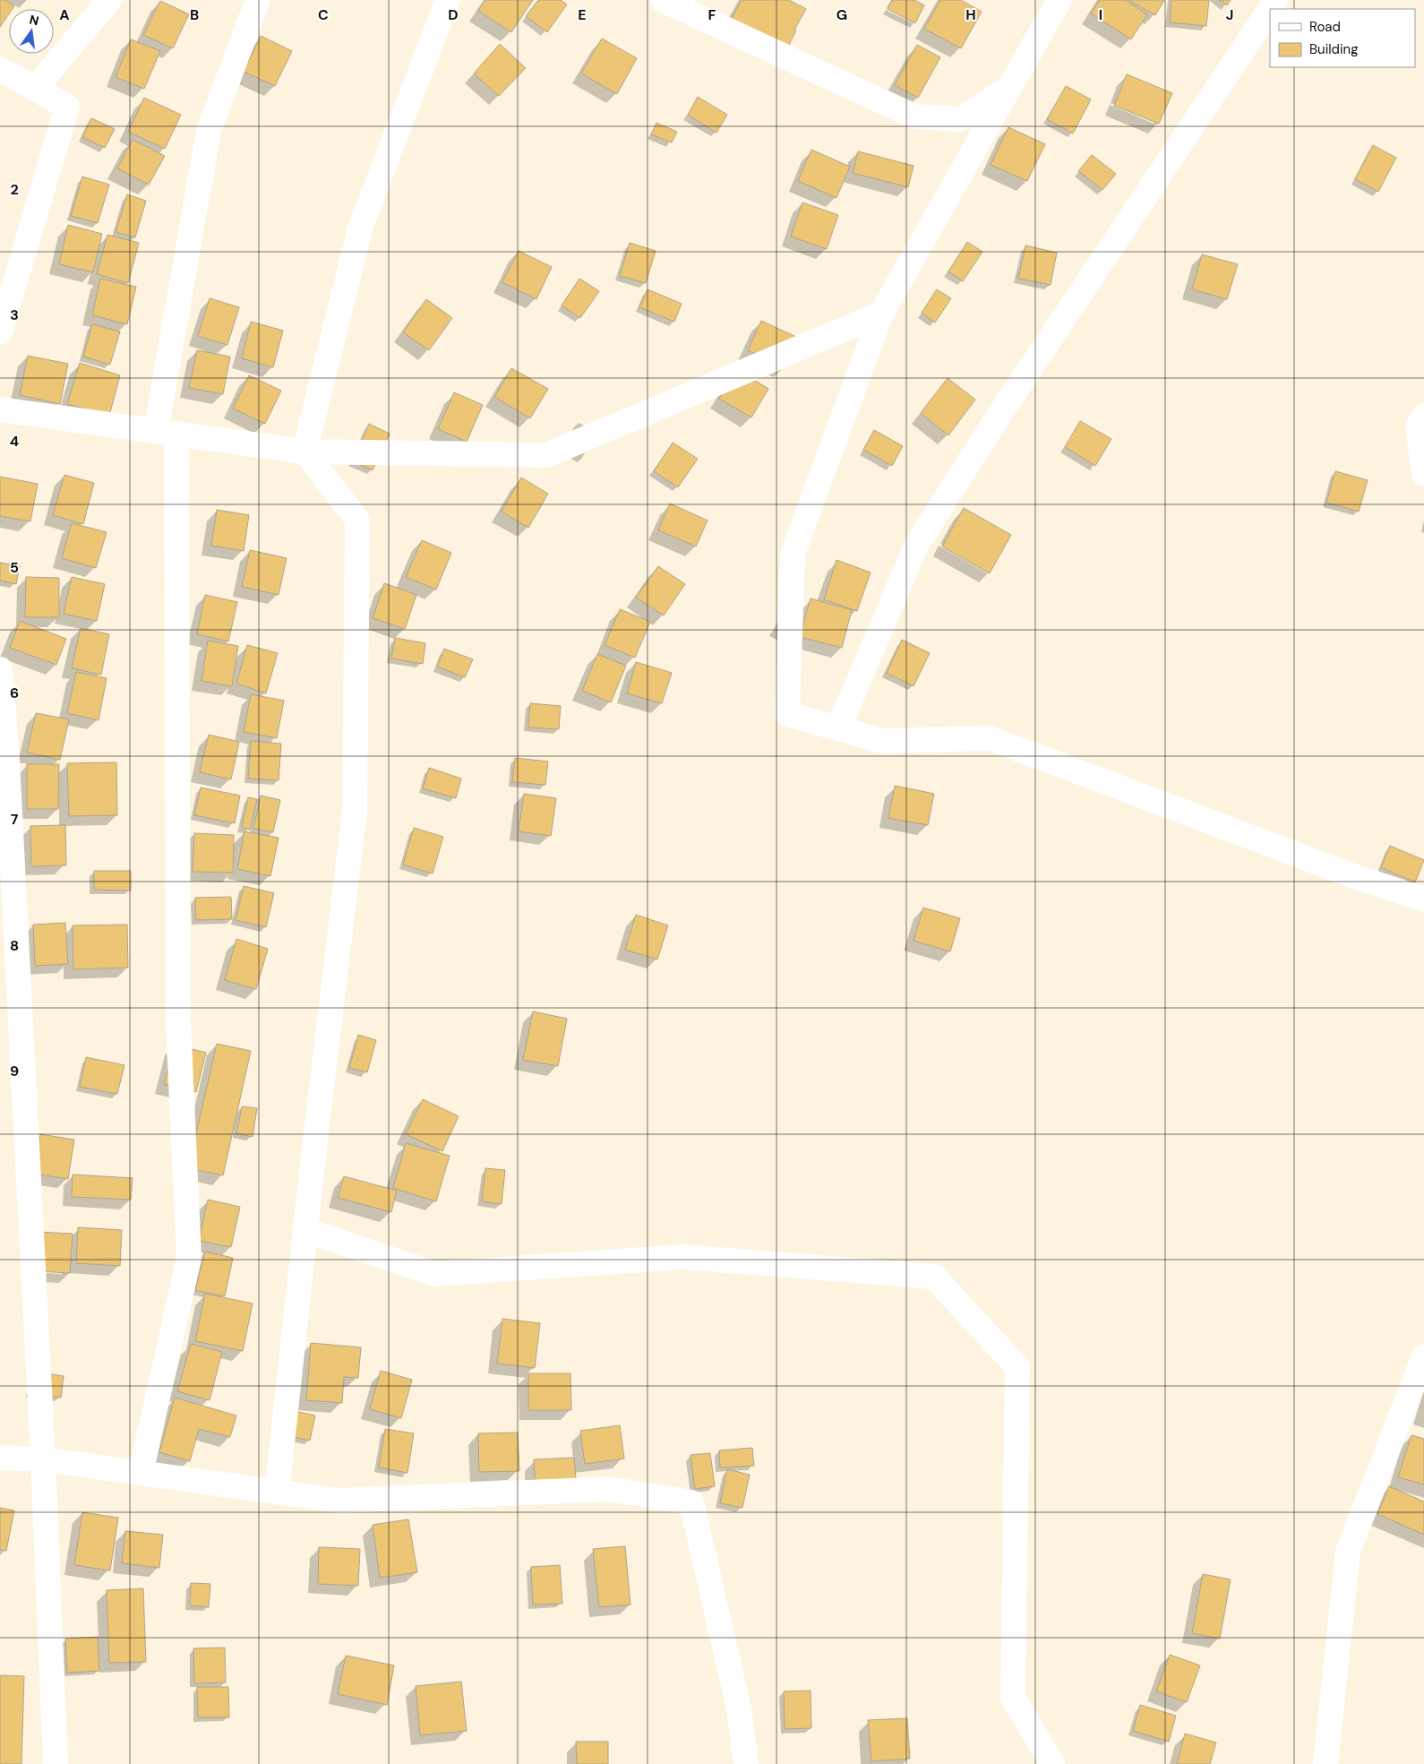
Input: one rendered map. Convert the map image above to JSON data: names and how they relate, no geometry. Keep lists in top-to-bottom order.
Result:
{
  "legend": ["Road", "Building"],
  "north": "top",
  "grid": {
    "columns": [
      "A",
      "B",
      "C",
      "D",
      "E",
      "F",
      "G",
      "H",
      "I",
      "J"
    ],
    "rows": [
      "2",
      "3",
      "4",
      "5",
      "6",
      "7",
      "8",
      "9"
    ]
  }
}
